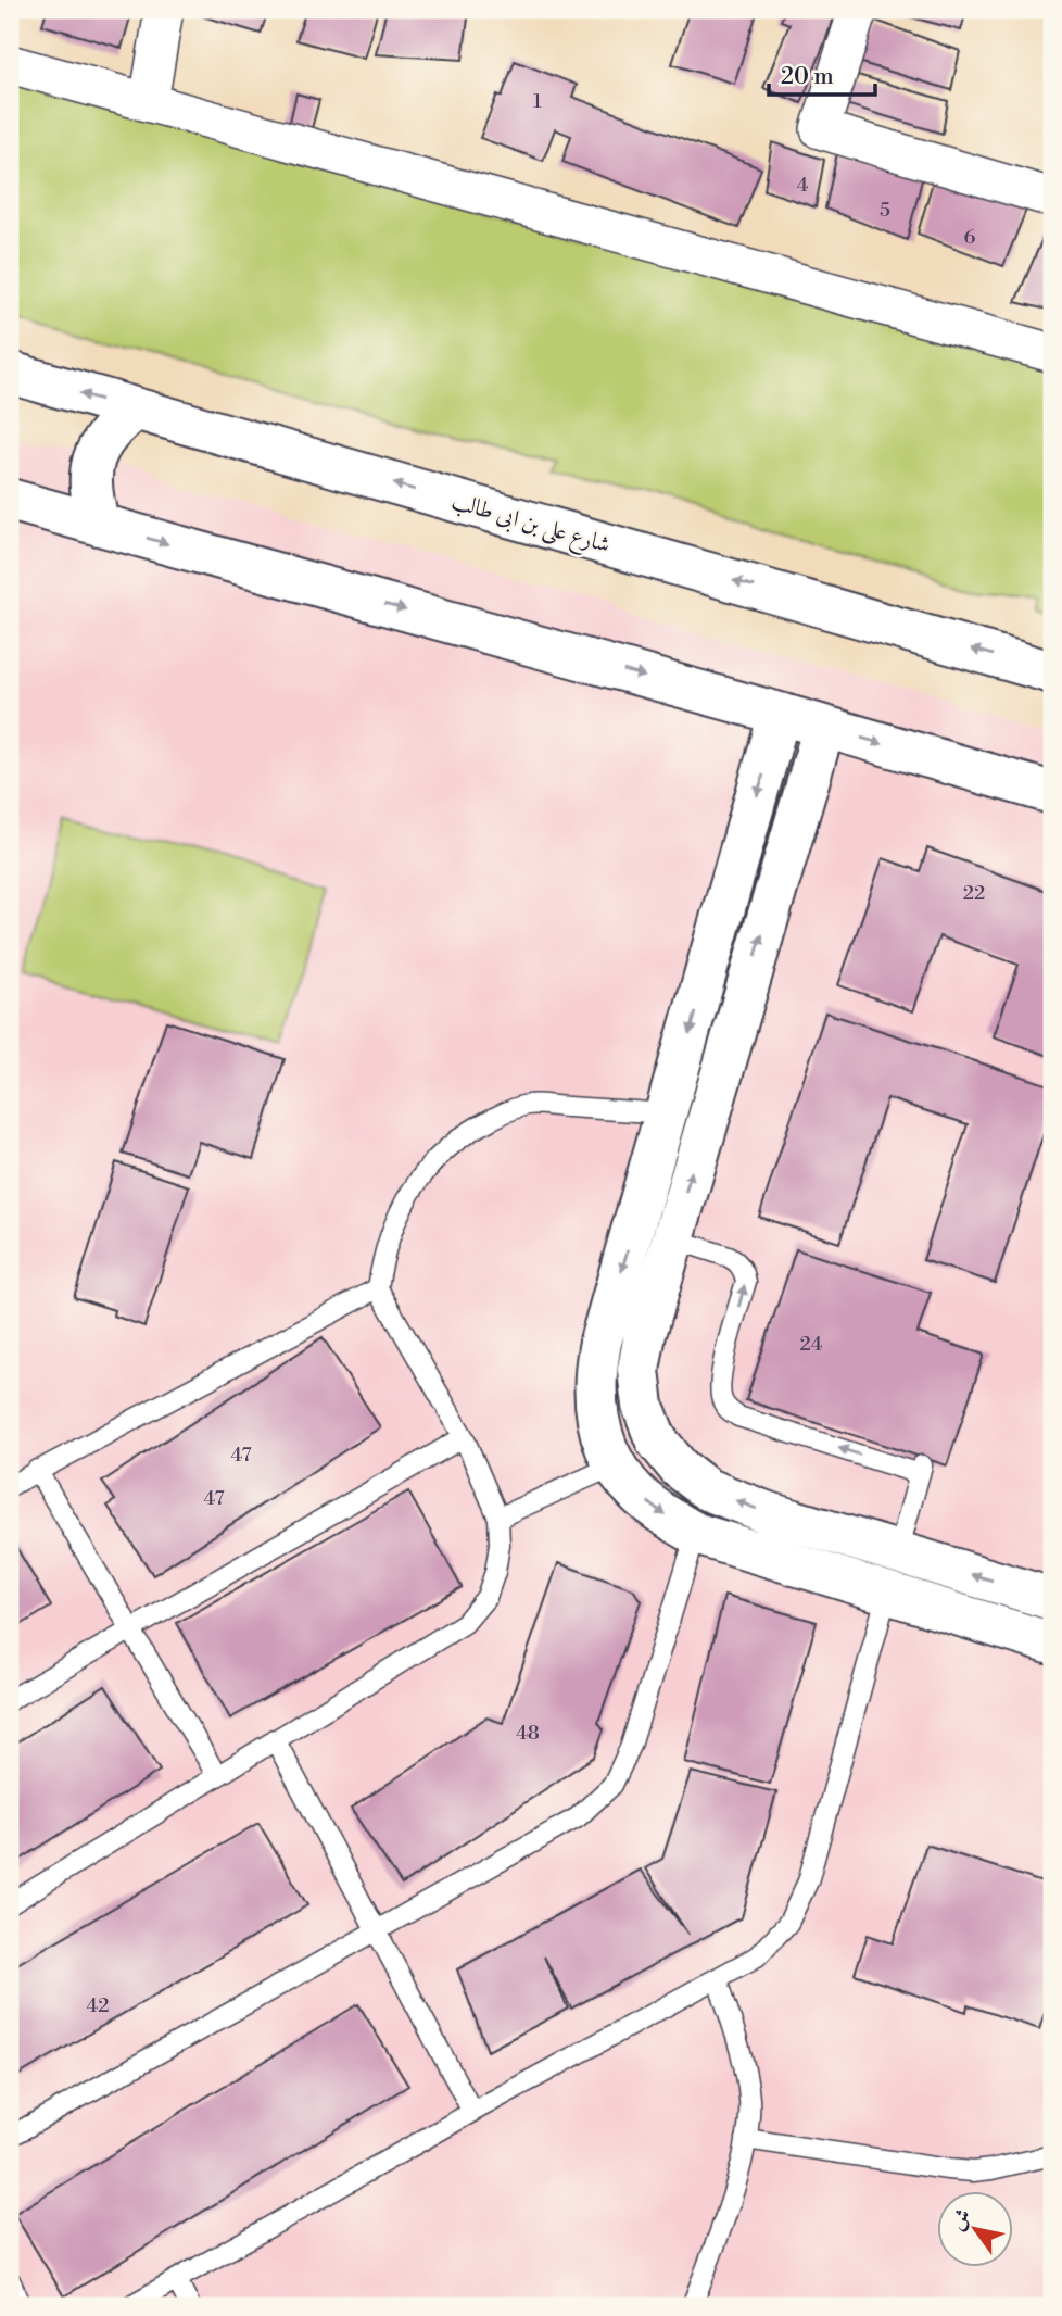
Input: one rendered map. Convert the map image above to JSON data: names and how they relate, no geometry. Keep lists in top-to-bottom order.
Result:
{
  "streets": {
    "street": ["شارع على بن ابى طالب"]
  },
  "house_numbers": [
    "1",
    "4",
    "5",
    "6",
    "22",
    "24",
    "47",
    "47",
    "48",
    "42"
  ],
  "scale_bar": "20 m",
  "north": "top left"
}
